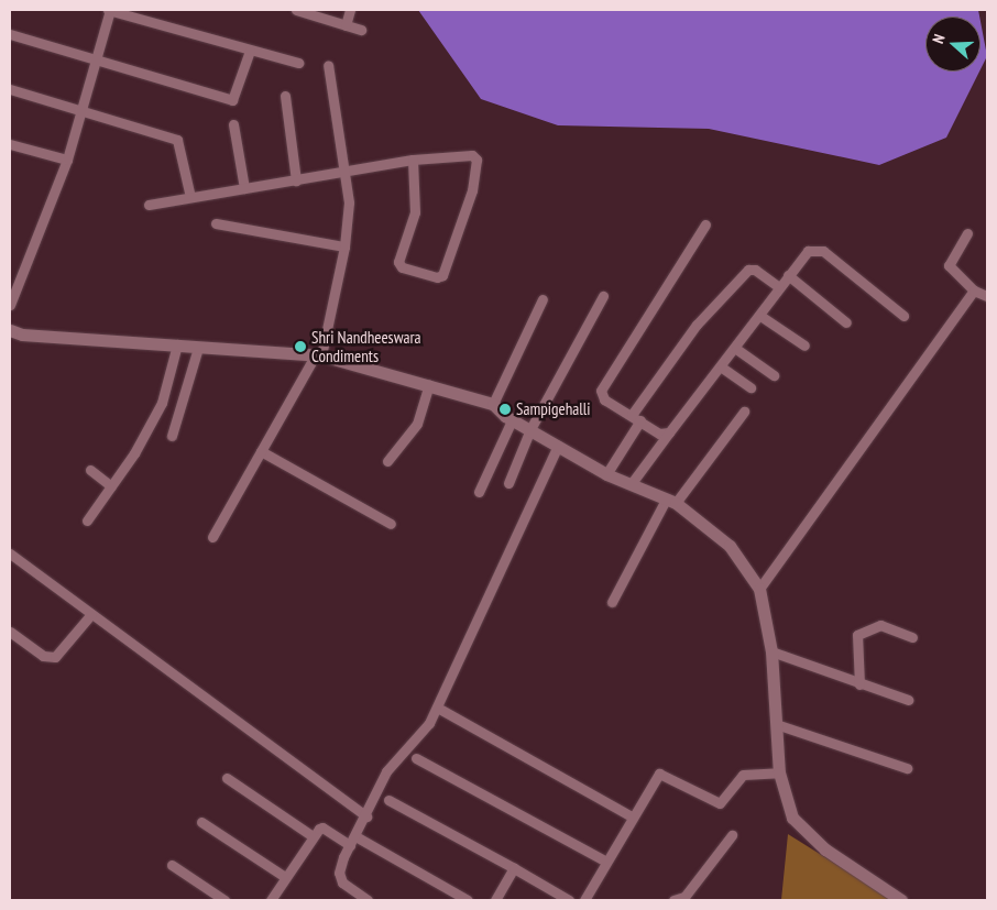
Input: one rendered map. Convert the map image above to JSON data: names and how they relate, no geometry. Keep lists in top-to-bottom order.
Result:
{
  "places": ["Shri Nandheeswara Condiments", "Sampigehalli"],
  "north": "left"
}
